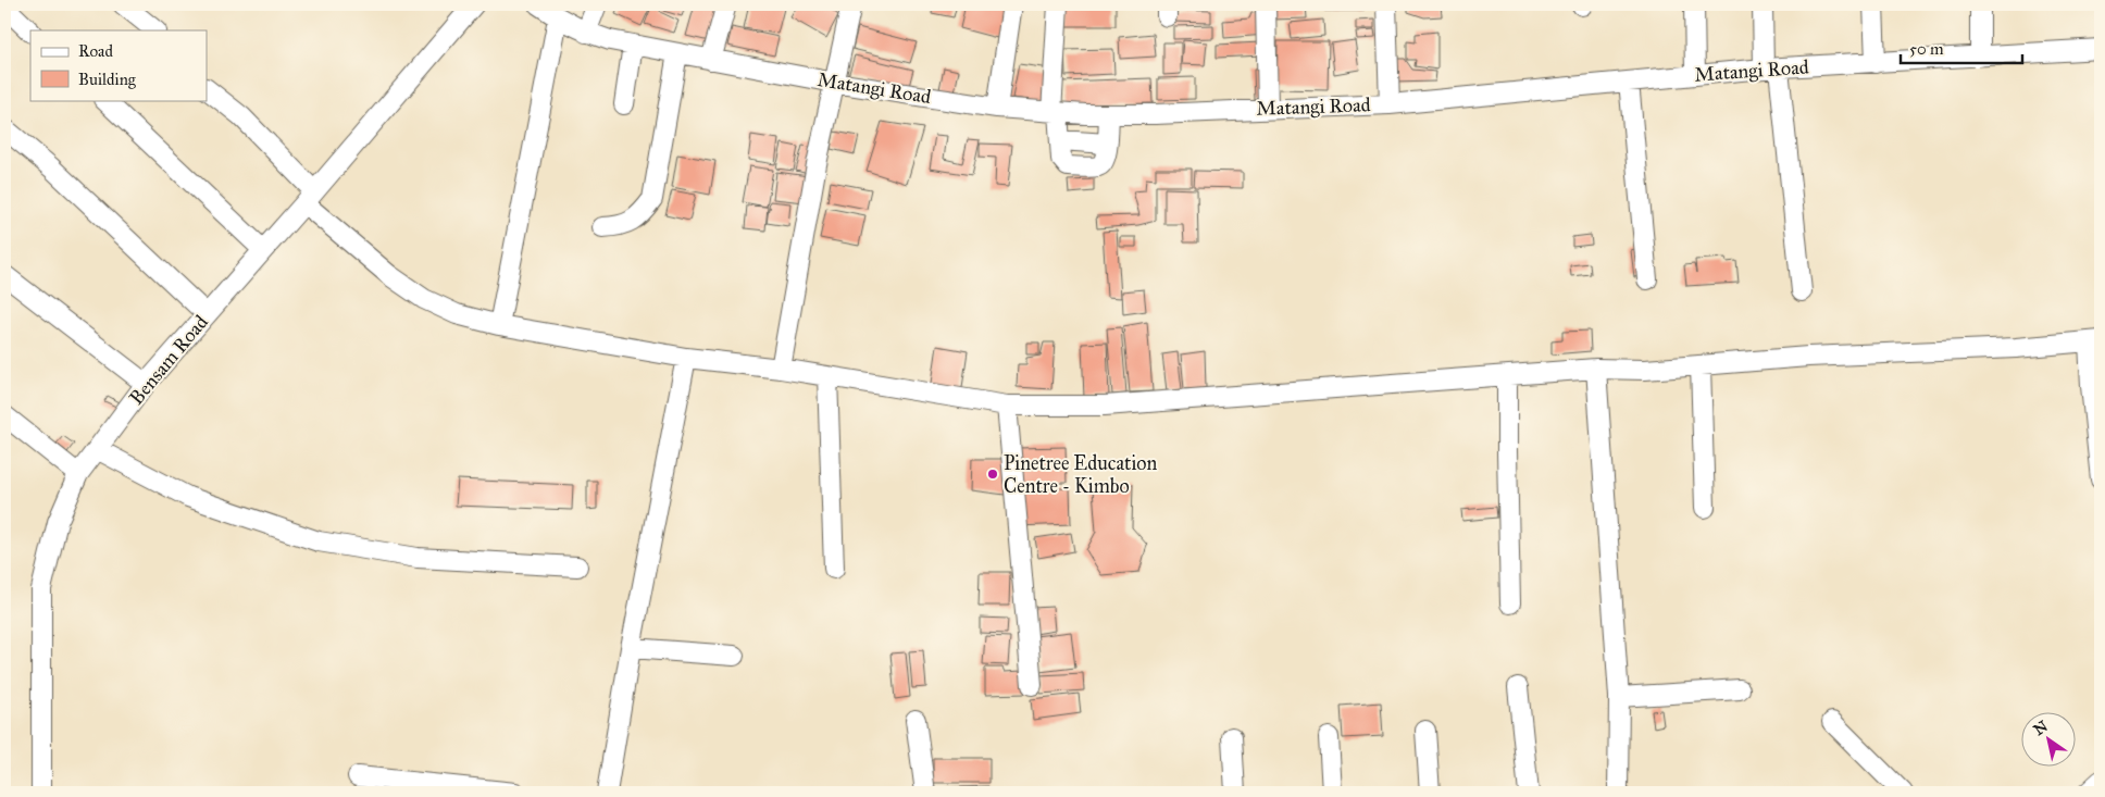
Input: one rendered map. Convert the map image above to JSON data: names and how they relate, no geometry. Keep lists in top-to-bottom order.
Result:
{
  "streets": {
    "street": ["Matangi Road", "Bensam Road"]
  },
  "places": ["Pinetree Education Centre - Kimbo"],
  "legend": ["Road", "Building"],
  "scale_bar": "50 m",
  "north": "top left"
}
